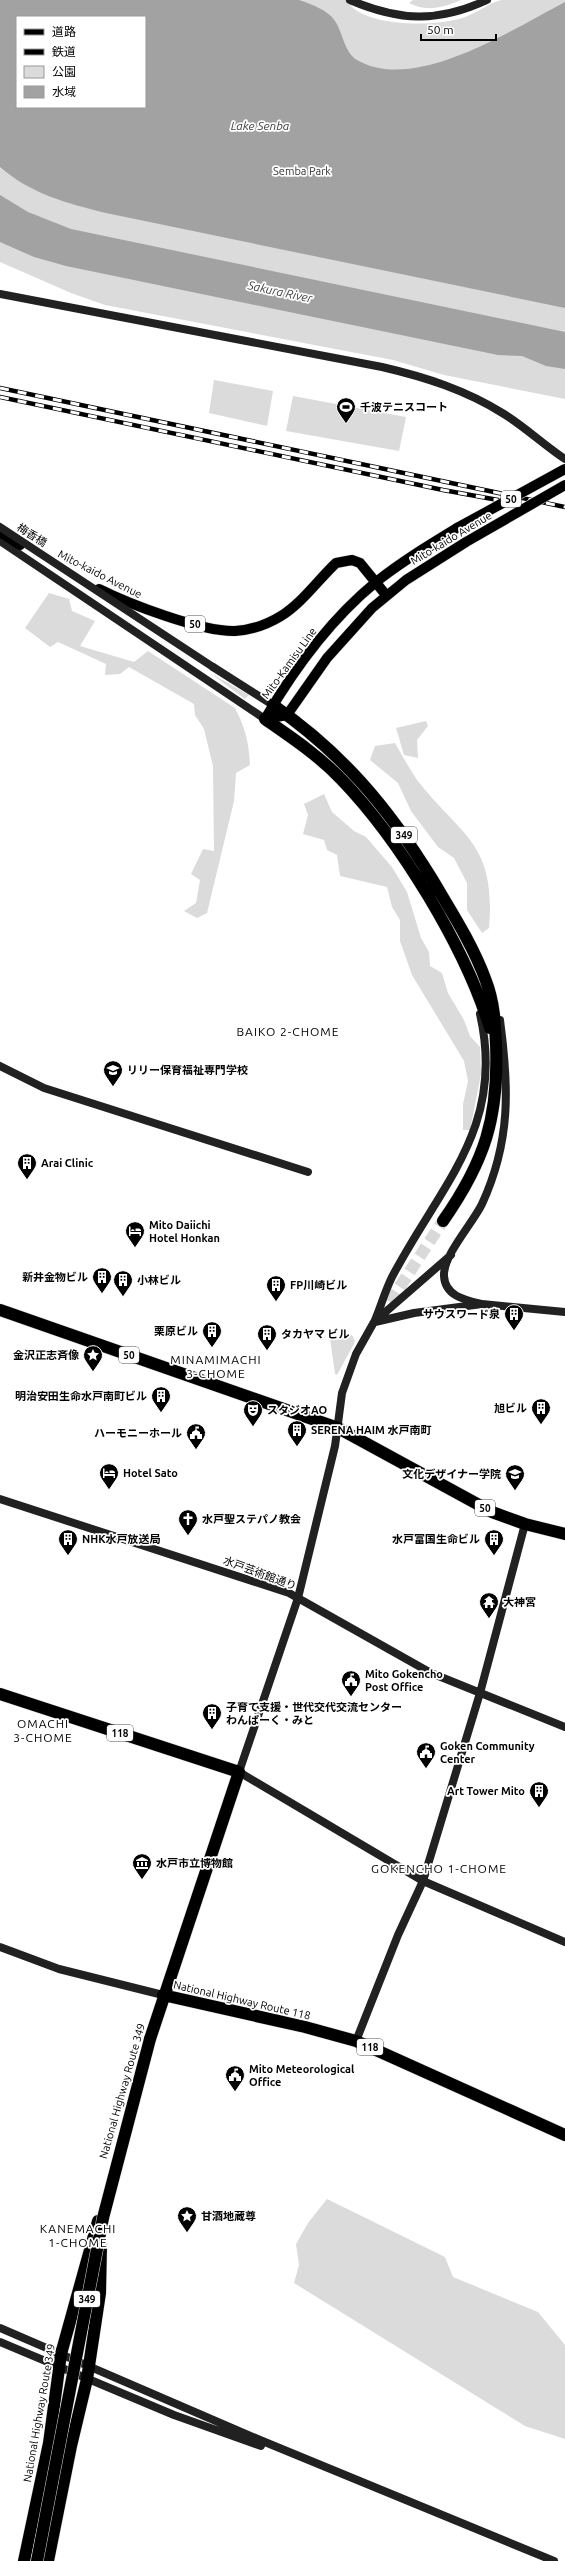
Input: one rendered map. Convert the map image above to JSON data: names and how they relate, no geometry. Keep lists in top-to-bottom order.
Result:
{
  "streets": {
    "highway": [
      "50",
      "349",
      "118",
      "National Highway Route 118",
      "National Highway Route 349"
    ],
    "main road": ["Mito-kaido Avenue", "Mito-Kamisu Line"],
    "street": ["梅香橋", "水戸芸術館通り"]
  },
  "crossings": [
    ["50", "Mito-kaido Avenue"],
    ["50", "Mito-Kamisu Line"],
    ["50", "349"],
    ["梅香橋", "Mito-Kamisu Line"],
    ["梅香橋", "349"],
    ["Mito-kaido Avenue", "Mito-Kamisu Line"],
    ["Mito-Kamisu Line", "349"],
    ["118", "National Highway Route 118"],
    ["National Highway Route 118", "National Highway Route 349"]
  ],
  "districts": [
    "BAIKO 2-CHOME",
    "MINAMIMACHI 3-CHOME",
    "OMACHI 3-CHOME",
    "GOKENCHO 1-CHOME",
    "KANEMACHI 1-CHOME"
  ],
  "water": ["Lake Senba", "Sakura River"],
  "parks": ["Semba Park"],
  "places": {
    "sports": ["千波テニスコート"],
    "school or university": ["リリー保育福祉専門学校", "文化デザイナー学院"],
    "building": [
      "Arai Clinic",
      "新井金物ビル",
      "小林ビル",
      "FP川崎ビル",
      "サウスワード泉",
      "栗原ビル",
      "タカヤマ ビル",
      "明治安田生命水戸南町ビル",
      "旭ビル",
      "SERENA HAIM 水戸南町",
      "NHK水戸放送局",
      "水戸富国生命ビル",
      "子育て支援・世代交代交流センター わんぱーく・みと",
      "Art Tower Mito"
    ],
    "hotel": ["Mito Daiichi Hotel Honkan", "Hotel Sato"],
    "place": ["金沢正志斉像", "甘酒地蔵尊"],
    "theatre": ["スタジオAO"],
    "public building": [
      "ハーモニーホール",
      "Mito Gokencho Post Office",
      "Goken Community Center",
      "Mito Meteorological Office"
    ],
    "church": ["水戸聖ステパノ教会"],
    "temple": ["大神宮"],
    "museum": ["水戸市立博物館"]
  },
  "legend": [
    "道路",
    "鉄道",
    "公園",
    "水域"
  ],
  "scale_bar": "50 m"
}
